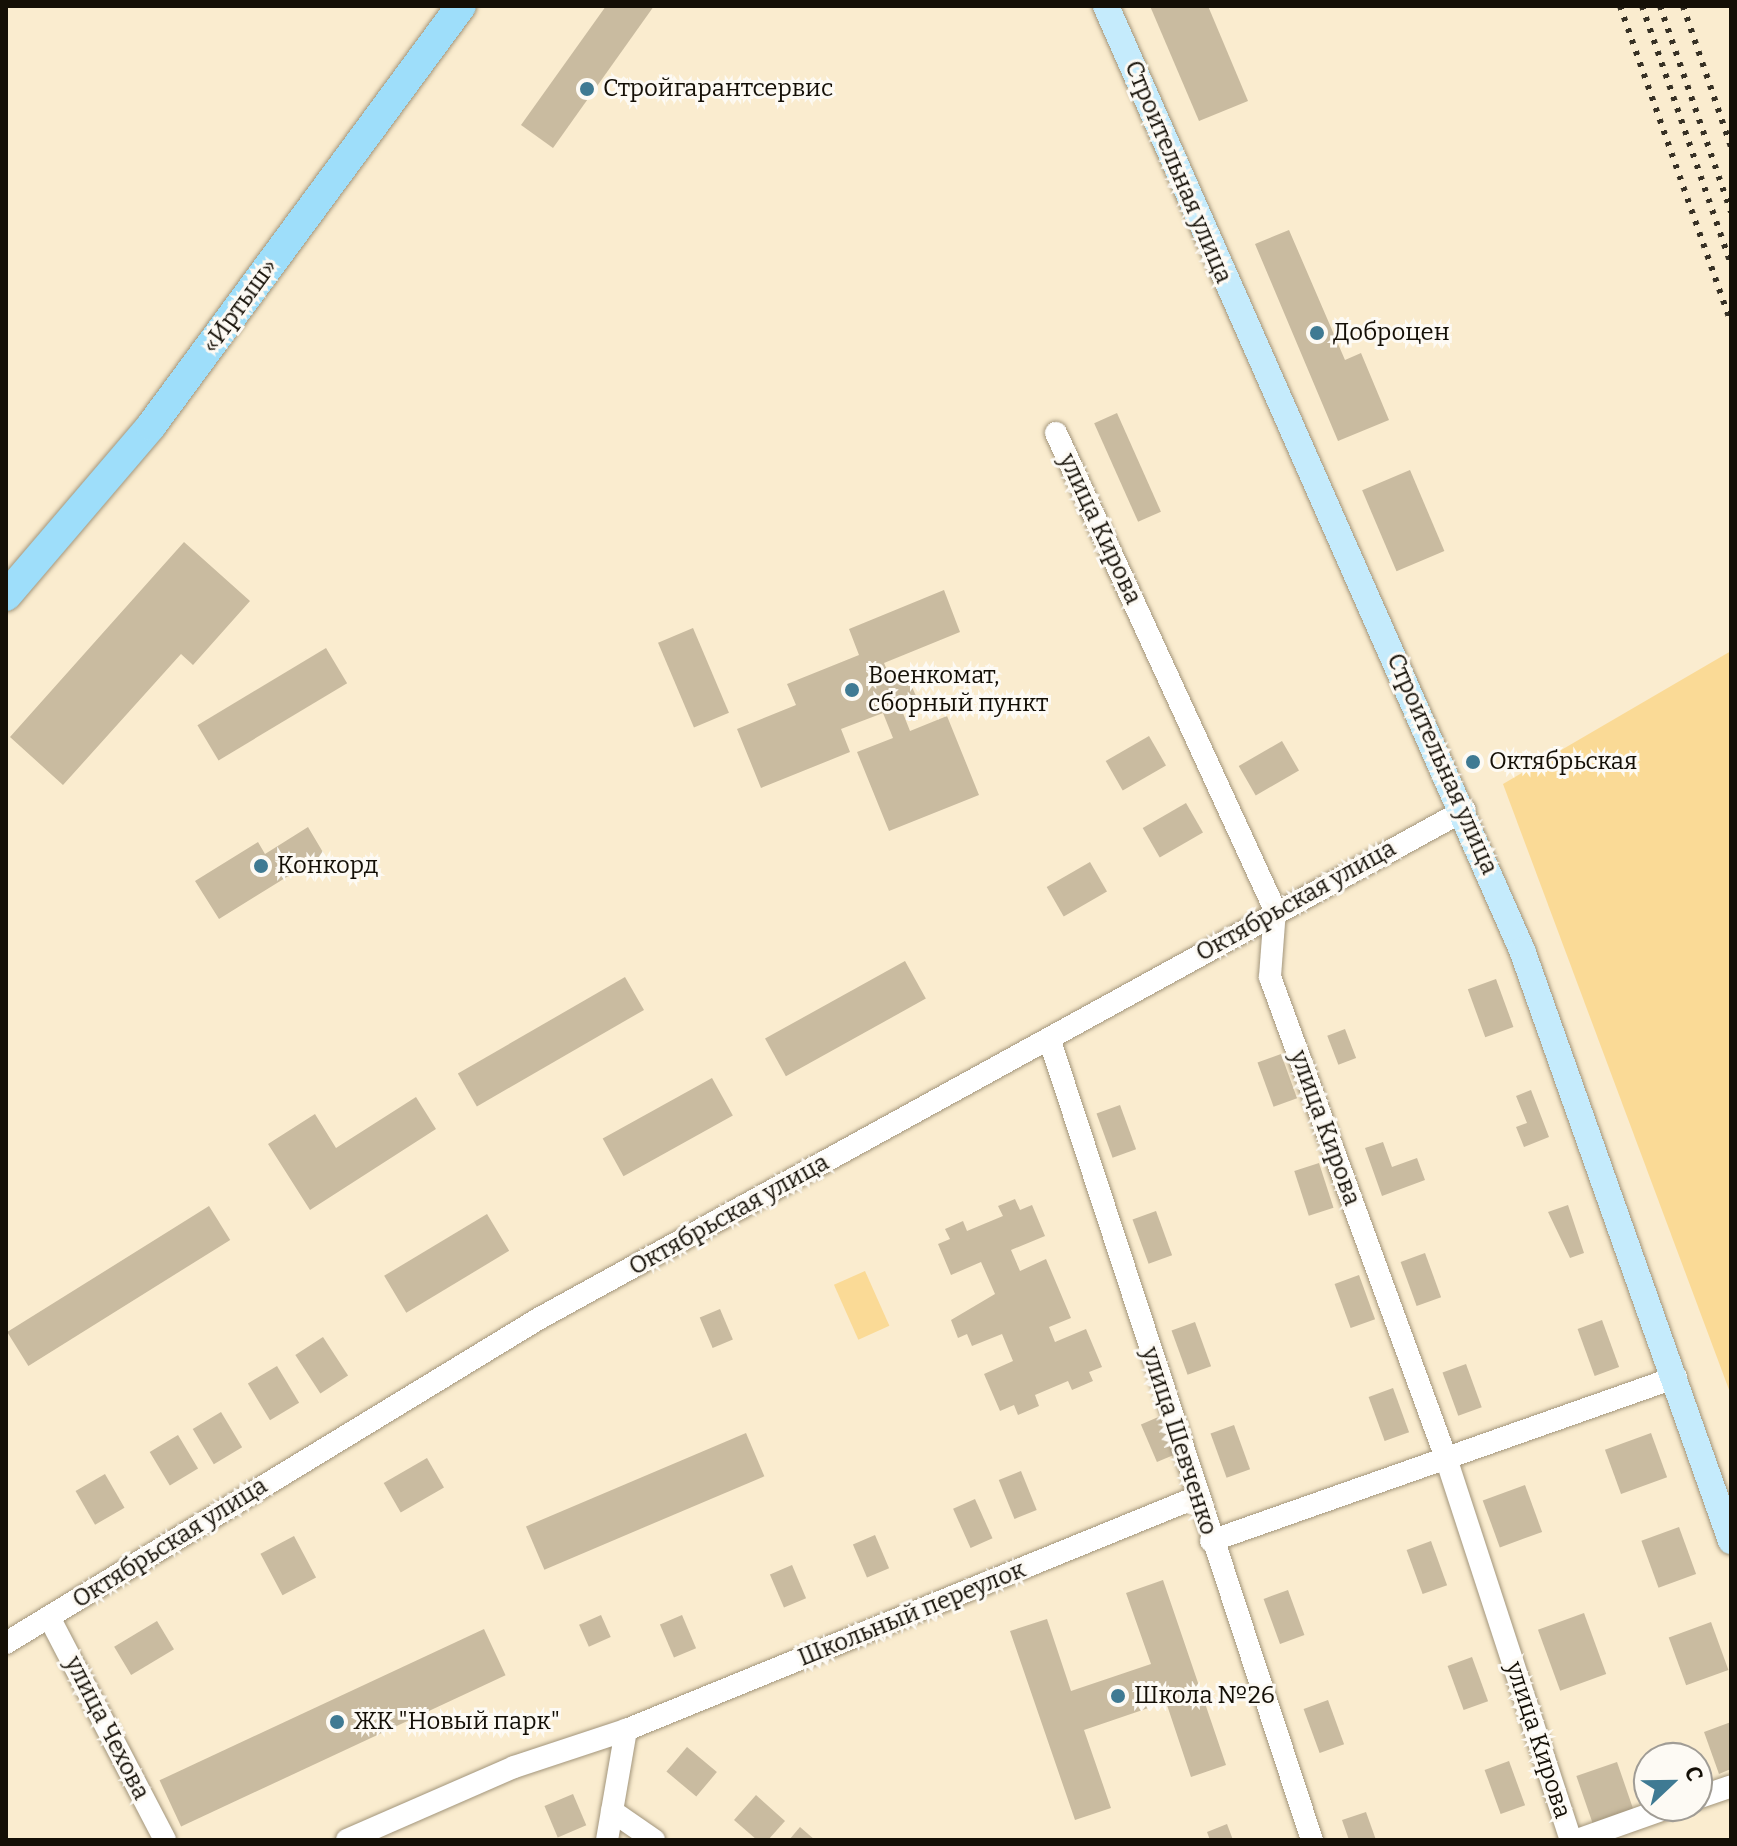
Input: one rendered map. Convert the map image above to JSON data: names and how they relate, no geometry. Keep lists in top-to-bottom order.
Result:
{
  "streets": {
    "highway": ["«Иртыш»"],
    "main road": ["Строительная улица"],
    "street": [
      "улица Кирова",
      "Октябрьская улица",
      "улица Шевченко",
      "Школьный переулок",
      "улица Чехова"
    ]
  },
  "crossings": [
    ["Строительная улица", "Октябрьская улица"],
    ["улица Кирова", "Октябрьская улица"],
    ["Октябрьская улица", "улица Шевченко"],
    ["Октябрьская улица", "улица Чехова"],
    ["улица Шевченко", "Школьный переулок"]
  ],
  "places": [
    "Стройгарантсервис",
    "Доброцен",
    "Военкомат, сборный пункт",
    "Октябрьская",
    "Конкорд",
    "Школа №26",
    "ЖК \"Новый парк\""
  ],
  "north": "right"
}
